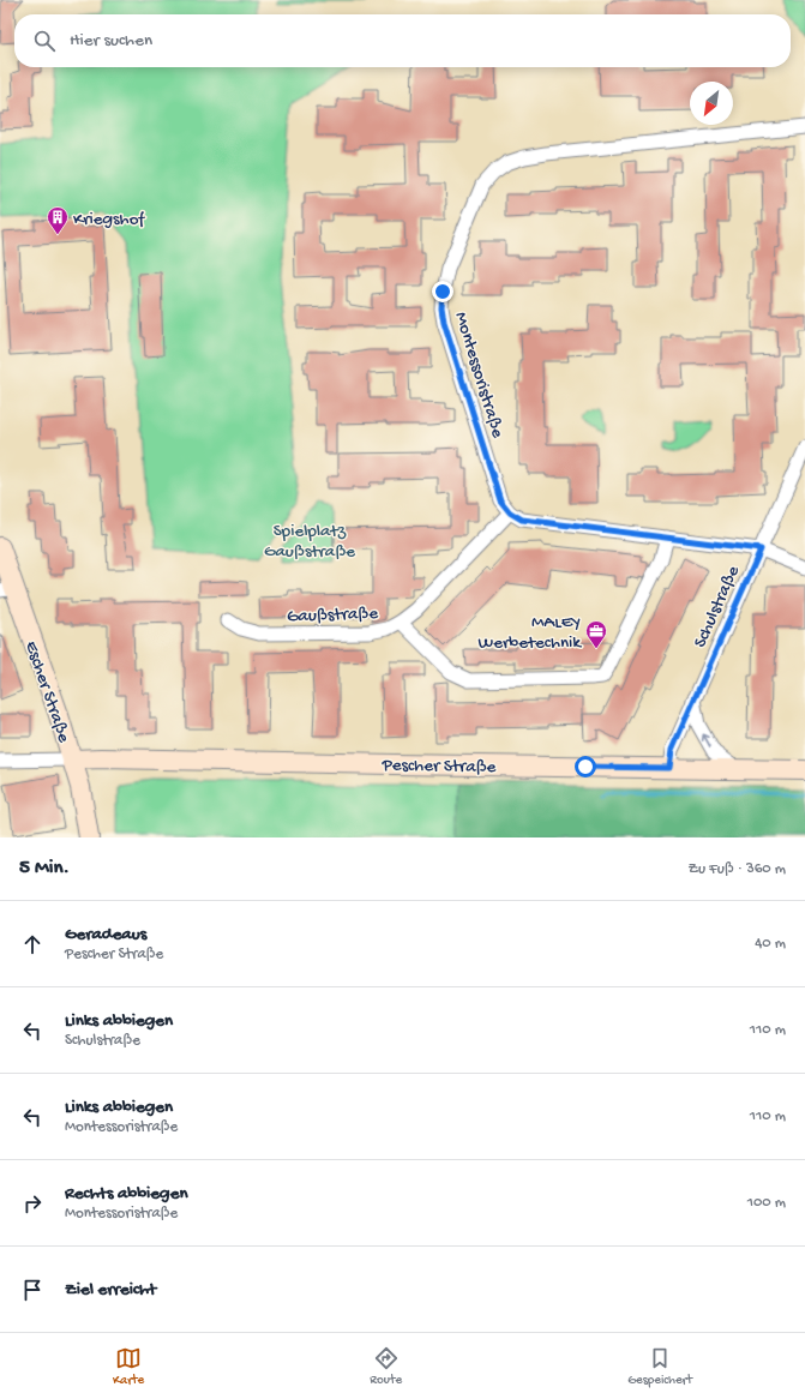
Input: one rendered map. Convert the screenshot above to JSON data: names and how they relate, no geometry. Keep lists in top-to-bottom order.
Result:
{
  "streets": {
    "street": [
      "Montessoristraße",
      "Schulstraße",
      "Gaußstraße",
      "Escher Straße",
      "Pescher Straße"
    ]
  },
  "crossings": [
    ["Montessoristraße", "Gaußstraße"],
    ["Schulstraße", "Pescher Straße"],
    ["Escher Straße", "Pescher Straße"]
  ],
  "parks": ["Spielplatz Gaußstraße"],
  "places": {
    "building": ["Kriegshof"],
    "office": ["MALEY Werbetechnik"]
  },
  "north": "bottom left",
  "page": {
    "search": "Hier suchen",
    "heading": ["5 Min.", "Zu Fuß · 360 m"],
    "list": [
      ["Geradeaus", "Pescher Straße", "40 m"],
      ["Links abbiegen", "Schulstraße", "110 m"],
      ["Links abbiegen", "Montessoristraße", "110 m"],
      ["Rechts abbiegen", "Montessoristraße", "100 m"],
      "Ziel erreicht"
    ],
    "nav": ["Karte", "Route", "Gespeichert"]
  }
}
